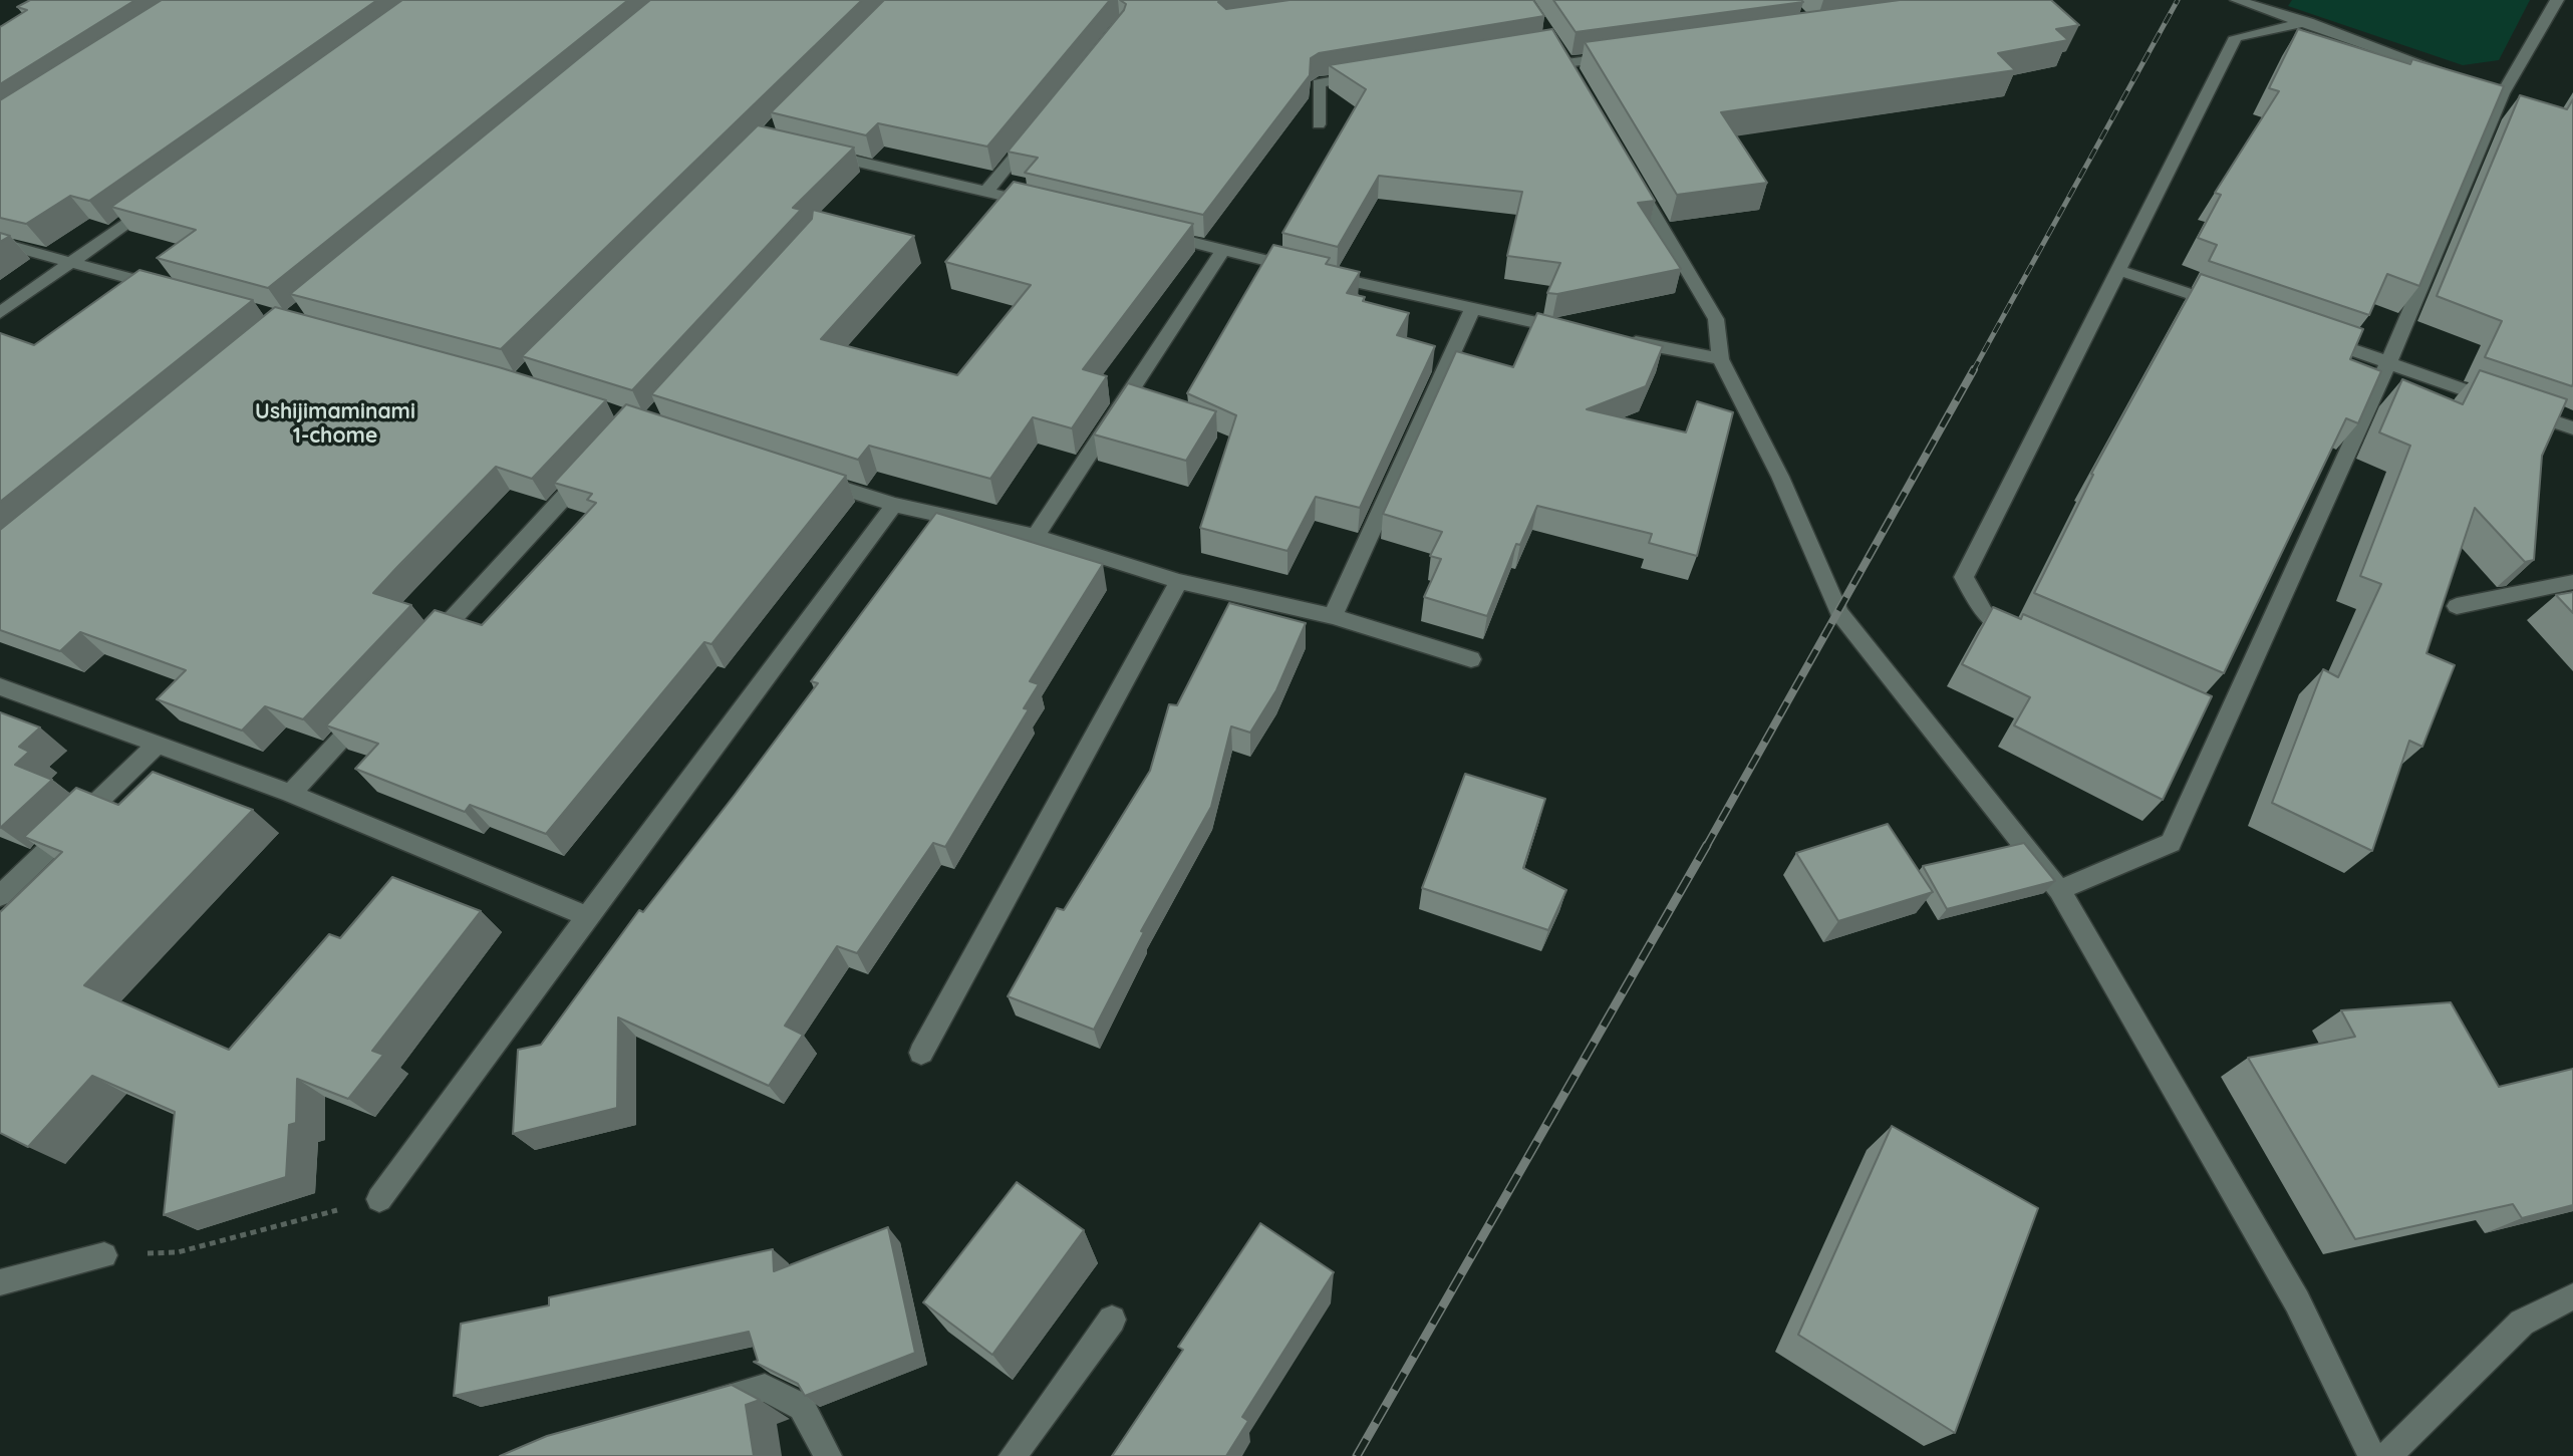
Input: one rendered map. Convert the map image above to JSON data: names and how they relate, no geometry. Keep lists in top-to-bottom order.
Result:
{
  "districts": ["Ushijimaminami 1-chome"]
}
